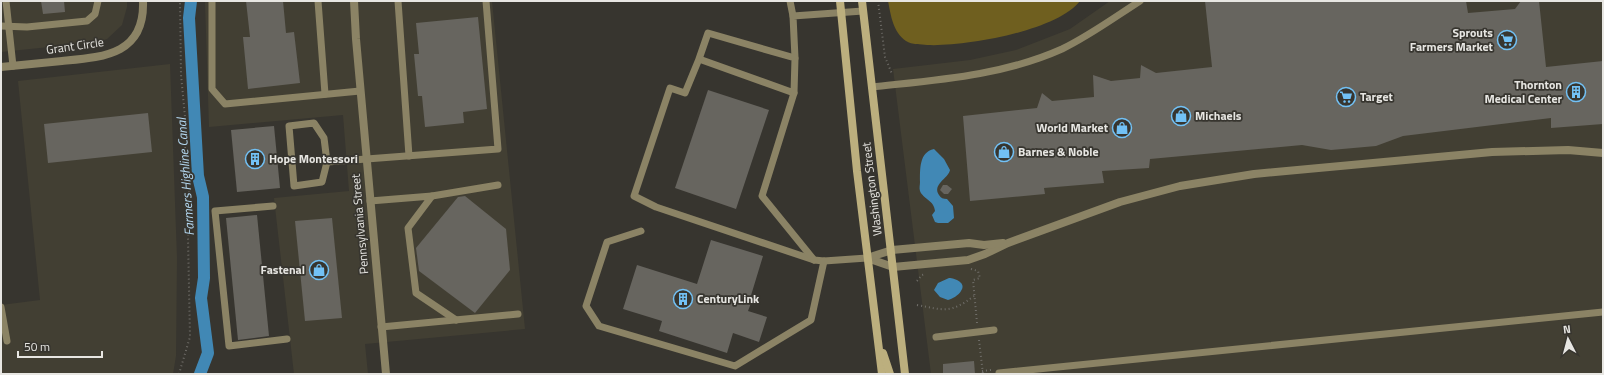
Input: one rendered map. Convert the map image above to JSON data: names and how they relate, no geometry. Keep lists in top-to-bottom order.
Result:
{
  "streets": {
    "main road": ["Washington Street"],
    "street": ["Grant Circle", "Pennsylvania Street"]
  },
  "water": ["Farmers Highline Canal"],
  "places": {
    "supermarket": ["Sprouts Farmers Market", "Target"],
    "building": ["Thornton Medical Center", "Hope Montessori", "CenturyLink"],
    "shop": [
      "Michaels",
      "World Market",
      "Barnes & Noble",
      "Fastenal"
    ]
  },
  "scale_bar": "50 m",
  "north": "top"
}
